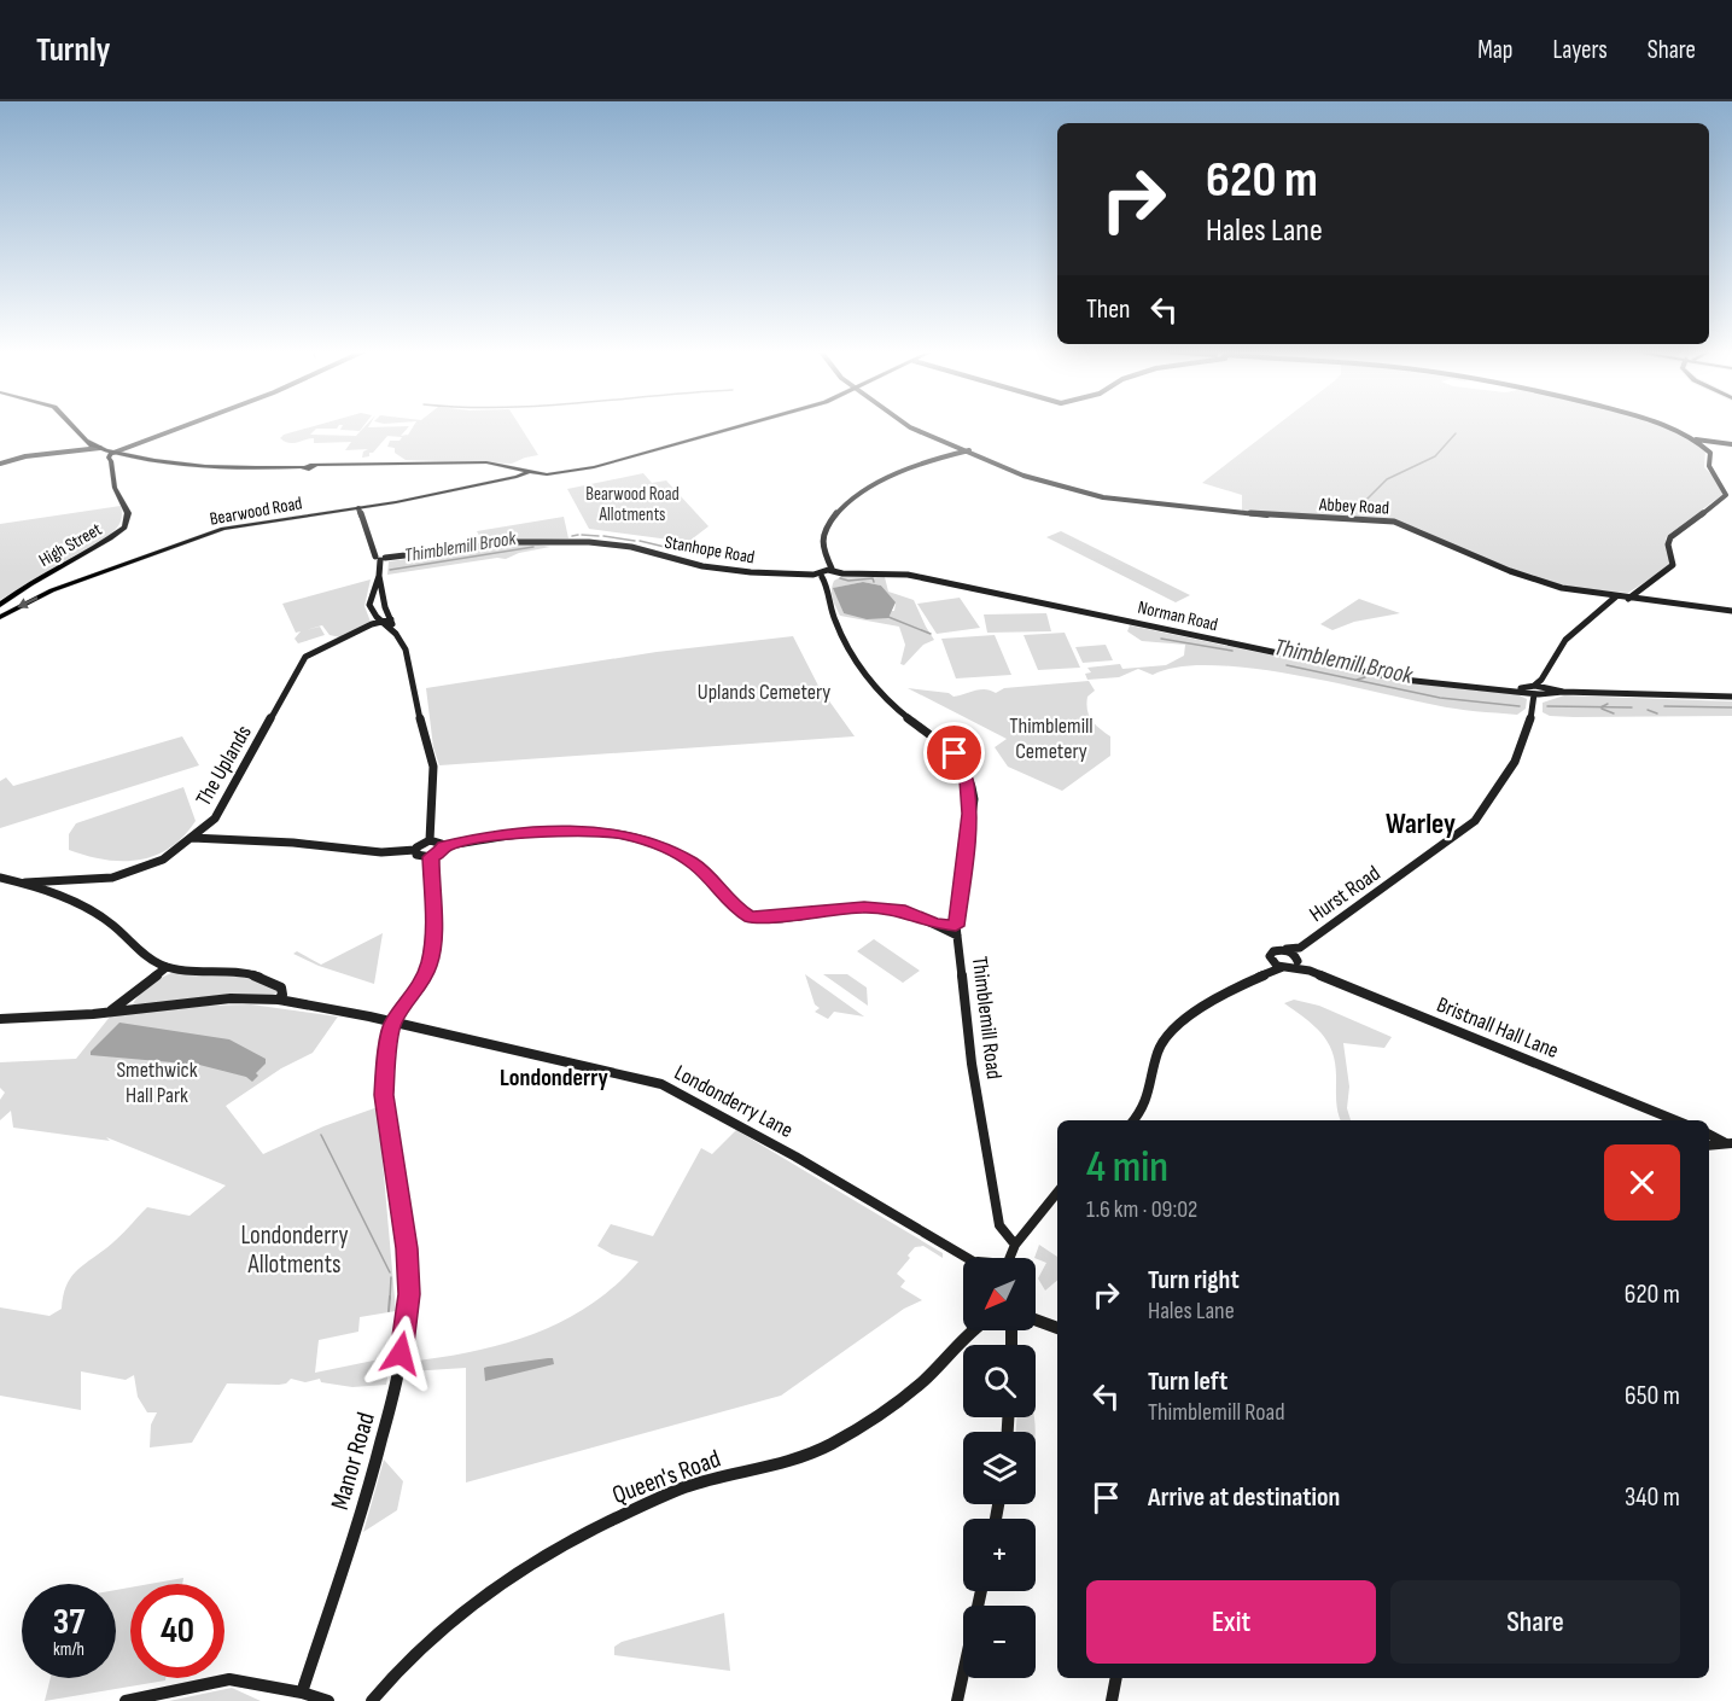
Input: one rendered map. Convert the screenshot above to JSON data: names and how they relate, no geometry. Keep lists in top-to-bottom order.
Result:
{
  "streets": {
    "main road": ["Bearwood Road", "High Street"],
    "street": [
      "Abbey Road",
      "Stanhope Road",
      "Norman Road",
      "The Uplands",
      "Hurst Road",
      "Thimblemill Road",
      "Bristnall Hall Lane",
      "Londonderry Lane",
      "Manor Road",
      "Queen's Road"
    ]
  },
  "crossings": [
    ["Abbey Road", "Hurst Road"],
    ["Abbey Road", "Thimblemill Road"],
    ["Stanhope Road", "Norman Road"],
    ["Stanhope Road", "Thimblemill Road"],
    ["Norman Road", "Hurst Road"],
    ["Norman Road", "Thimblemill Road"],
    ["Hurst Road", "Bristnall Hall Lane"],
    ["Londonderry Lane", "Manor Road"]
  ],
  "districts": ["Warley", "Londonderry"],
  "water": ["Thimblemill Brook"],
  "parks": [
    "Bearwood Road Allotments",
    "Uplands Cemetery",
    "Thimblemill Cemetery",
    "Smethwick Hall Park",
    "Londonderry Allotments"
  ],
  "north": "bottom left",
  "page": {
    "header": "Turnly",
    "nav": ["Map", "Layers", "Share"],
    "turn": ["620 m", "Hales Lane"],
    "then": "Then",
    "heading": ["4 min", "1.6 km · 09:02"],
    "list": [
      {
        "name": "Turn right",
        "note": "Hales Lane",
        "value": "620 m"
      },
      {
        "name": "Turn left",
        "note": "Thimblemill Road",
        "value": "650 m"
      },
      {
        "name": "Arrive at destination",
        "value": "340 m"
      }
    ],
    "map_buttons": ["+", "−"],
    "buttons": ["Exit", "Share"],
    "speed": "37 km/h",
    "limit": "40"
  }
}
